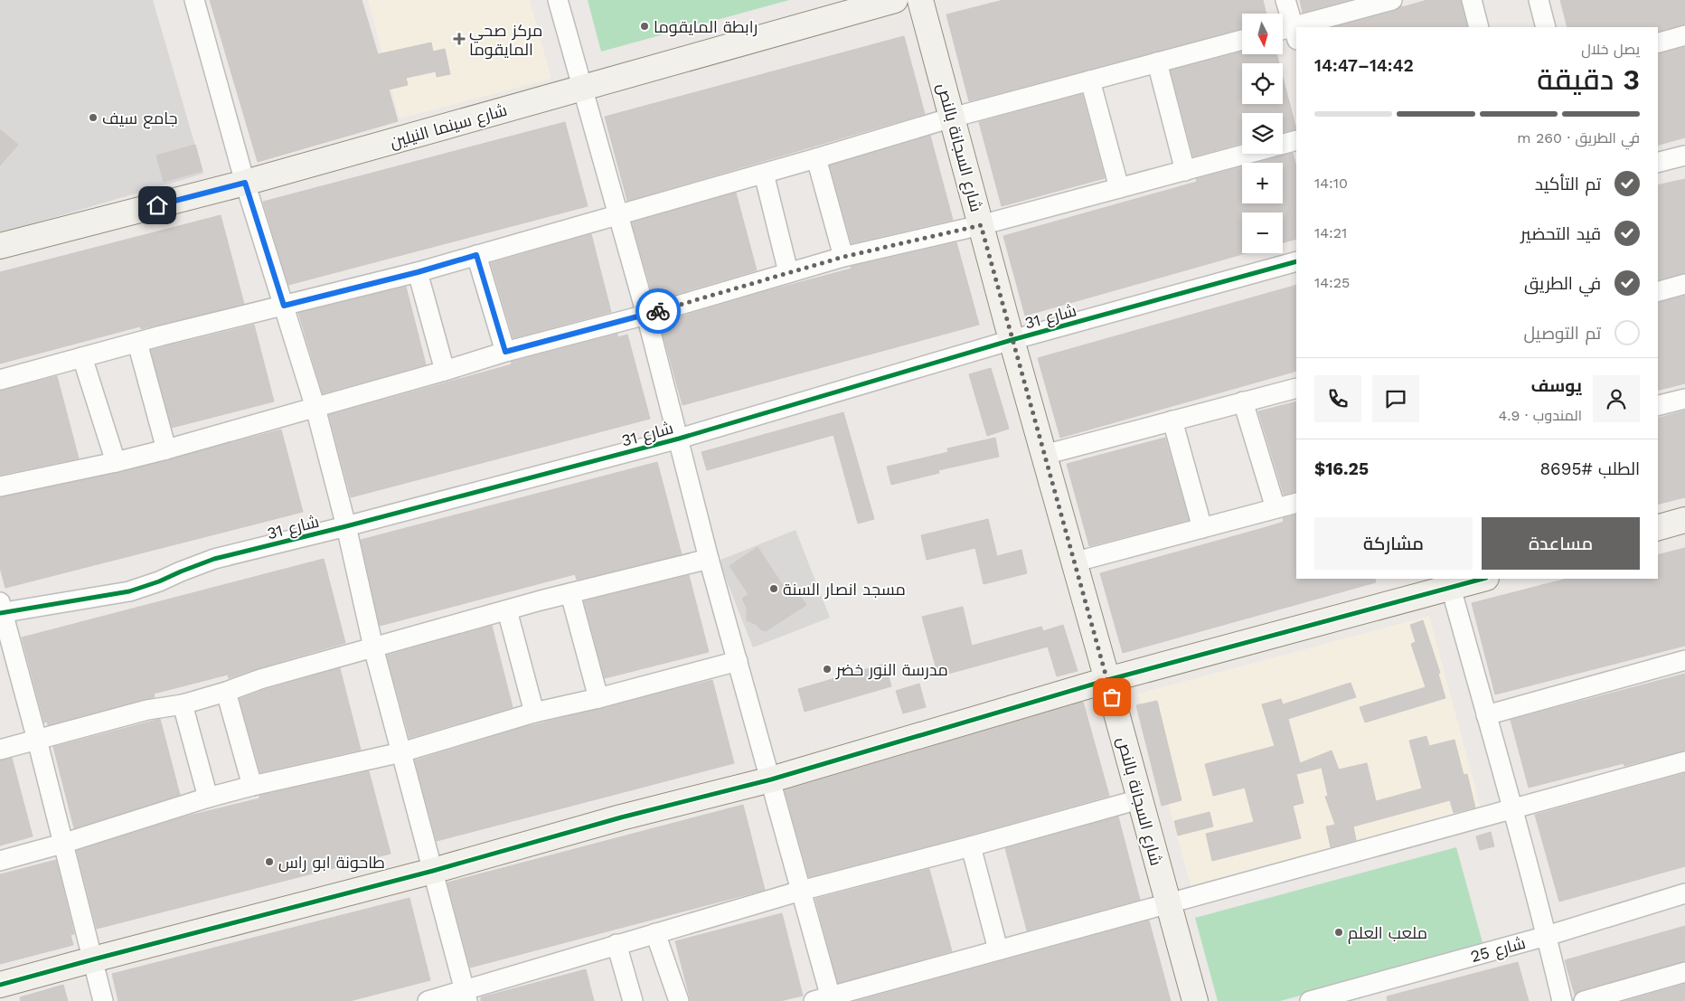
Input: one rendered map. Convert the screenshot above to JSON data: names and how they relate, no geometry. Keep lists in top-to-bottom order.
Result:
{
  "streets": {
    "street": [
      "شارع سينما النيلين",
      "شارع السجانة بالنص",
      "شارع 31",
      "شارع 25"
    ]
  },
  "crossings": [
    ["شارع السجانة بالنص", "شارع 31"]
  ],
  "places": {
    "other": [
      "رابطة المايقوما",
      "جامع سيف",
      "مسجد انصار السنة",
      "مدرسة النور خضر",
      "طاحونة ابو راس",
      "ملعب العلم"
    ],
    "health": ["مركز صحي المايقوما"]
  },
  "north": "bottom",
  "page": {
    "map_buttons": ["+", "−"],
    "heading": ["3 دقيقة", "يصل خلال", "14:42–14:47"],
    "panel": [
      "يوسف",
      "المندوب · 4.9",
      "الطلب #8695",
      "$16.25"
    ],
    "bar": "في الطريق · 260 m",
    "list": [
      ["تم التأكيد", "14:10"],
      ["قيد التحضير", "14:21"],
      ["في الطريق", "14:25"],
      "تم التوصيل"
    ],
    "buttons": ["مساعدة", "مشاركة"]
  }
}
